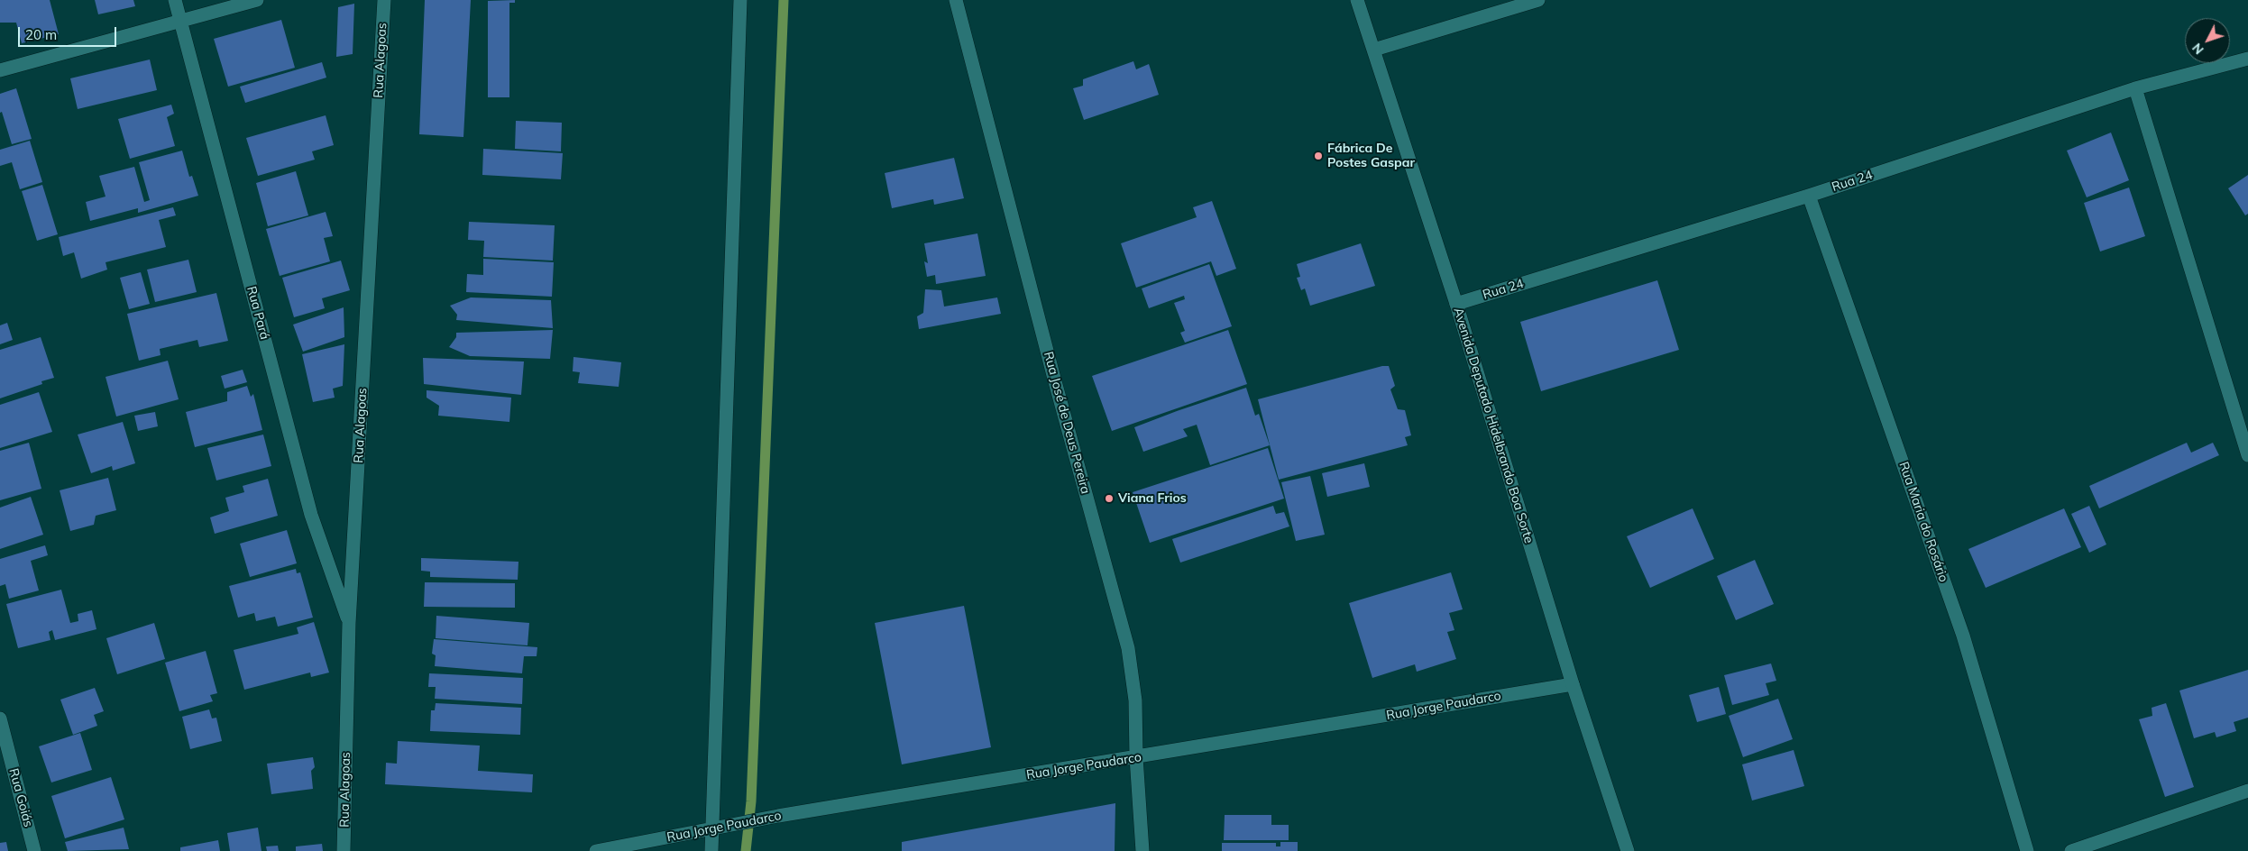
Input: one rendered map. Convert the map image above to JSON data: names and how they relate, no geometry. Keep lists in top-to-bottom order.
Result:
{
  "streets": {
    "street": [
      "Rua Alagoas",
      "Rua 24",
      "Rua Pará",
      "Rua José de Deus Pereira",
      "Avenida Deputado Hidelbrando Boa Sorte",
      "Rua Maria do Rosário",
      "Rua Jorge Paudarco",
      "Rua Goiás"
    ]
  },
  "crossings": [
    ["Rua Alagoas", "Rua Pará"],
    ["Rua 24", "Avenida Deputado Hidelbrando Boa Sorte"],
    ["Rua 24", "Rua Maria do Rosário"],
    ["Rua José de Deus Pereira", "Rua Jorge Paudarco"],
    ["Avenida Deputado Hidelbrando Boa Sorte", "Rua Jorge Paudarco"]
  ],
  "places": ["Fábrica De Postes Gaspar", "Viana Frios"],
  "scale_bar": "20 m",
  "north": "bottom left"
}
